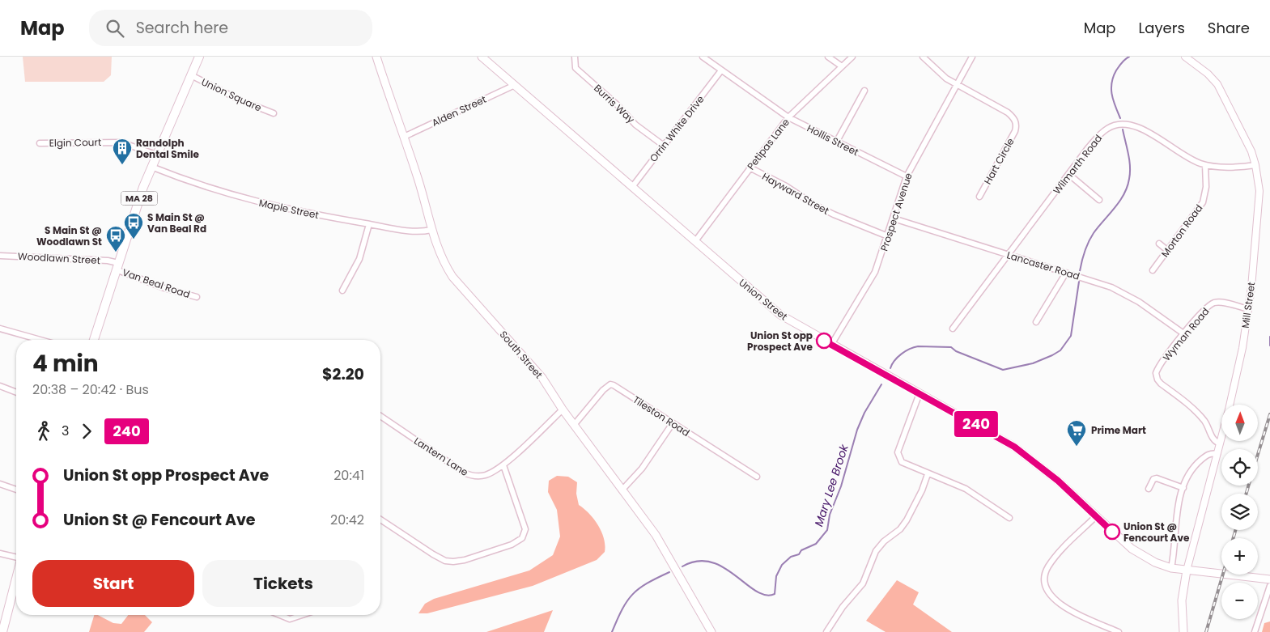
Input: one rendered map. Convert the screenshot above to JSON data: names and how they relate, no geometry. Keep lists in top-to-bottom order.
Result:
{
  "streets": {
    "main road": ["MA 28", "Union Street", "South Street"],
    "street": [
      "Union Square",
      "Burris Way",
      "Alden Street",
      "Orrin White Drive",
      "Hollis Street",
      "Elgin Court",
      "Petipas Lane",
      "Hart Circle",
      "Wilmarth Road",
      "Hayward Street",
      "Maple Street",
      "Prospect Avenue",
      "Morton Road",
      "Woodlawn Street",
      "Lancaster Road",
      "Van Beal Road",
      "Mill Street",
      "Wyman Road",
      "Tileston Road",
      "Lantern Lane"
    ]
  },
  "crossings": [
    ["Union Square", "MA 28"],
    ["Burris Way", "Orrin White Drive"],
    ["Alden Street", "Union Street"],
    ["Alden Street", "South Street"],
    ["Orrin White Drive", "Hollis Street"],
    ["Orrin White Drive", "Union Street"],
    ["Hollis Street", "Petipas Lane"],
    ["Hollis Street", "Prospect Avenue"],
    ["Elgin Court", "MA 28"],
    ["Petipas Lane", "Hayward Street"],
    ["Petipas Lane", "Union Street"],
    ["Hart Circle", "Prospect Avenue"],
    ["Wilmarth Road", "Morton Road"],
    ["Wilmarth Road", "Lancaster Road"],
    ["Wilmarth Road", "Mill Street"],
    ["Hayward Street", "Prospect Avenue"],
    ["MA 28", "Maple Street"],
    ["MA 28", "Woodlawn Street"],
    ["MA 28", "Van Beal Road"],
    ["Maple Street", "South Street"],
    ["Prospect Avenue", "Lancaster Road"],
    ["Prospect Avenue", "Union Street"],
    ["Woodlawn Street", "Van Beal Road"],
    ["Lancaster Road", "Wyman Road"],
    ["Union Street", "Mill Street"],
    ["Mill Street", "Wyman Road"],
    ["South Street", "Tileston Road"],
    ["South Street", "Lantern Lane"]
  ],
  "water": ["Mary Lee Brook"],
  "places": {
    "building": ["Randolph Dental Smile"],
    "bus stop": ["S Main St @ Van Beal Rd", "S Main St @ Woodlawn St"],
    "other": ["Union St opp Prospect Ave", "Union St @ Fencourt Ave"],
    "supermarket": ["Prime Mart"]
  },
  "lines": ["bus line 240"],
  "north": "top",
  "page": {
    "header": "Map",
    "search": "Search here",
    "nav": ["Map", "Layers", "Share"],
    "on_map": "240",
    "heading": ["4 min", "20:38 – 20:42 · Bus", "$2.20"],
    "map_buttons": ["+", "−"],
    "legs": ["3", "240"],
    "list": [
      {
        "name": "Union St opp Prospect Ave",
        "value": "20:41"
      },
      {
        "name": "Union St @ Fencourt Ave",
        "value": "20:42"
      }
    ],
    "buttons": ["Start", "Tickets"]
  }
}
